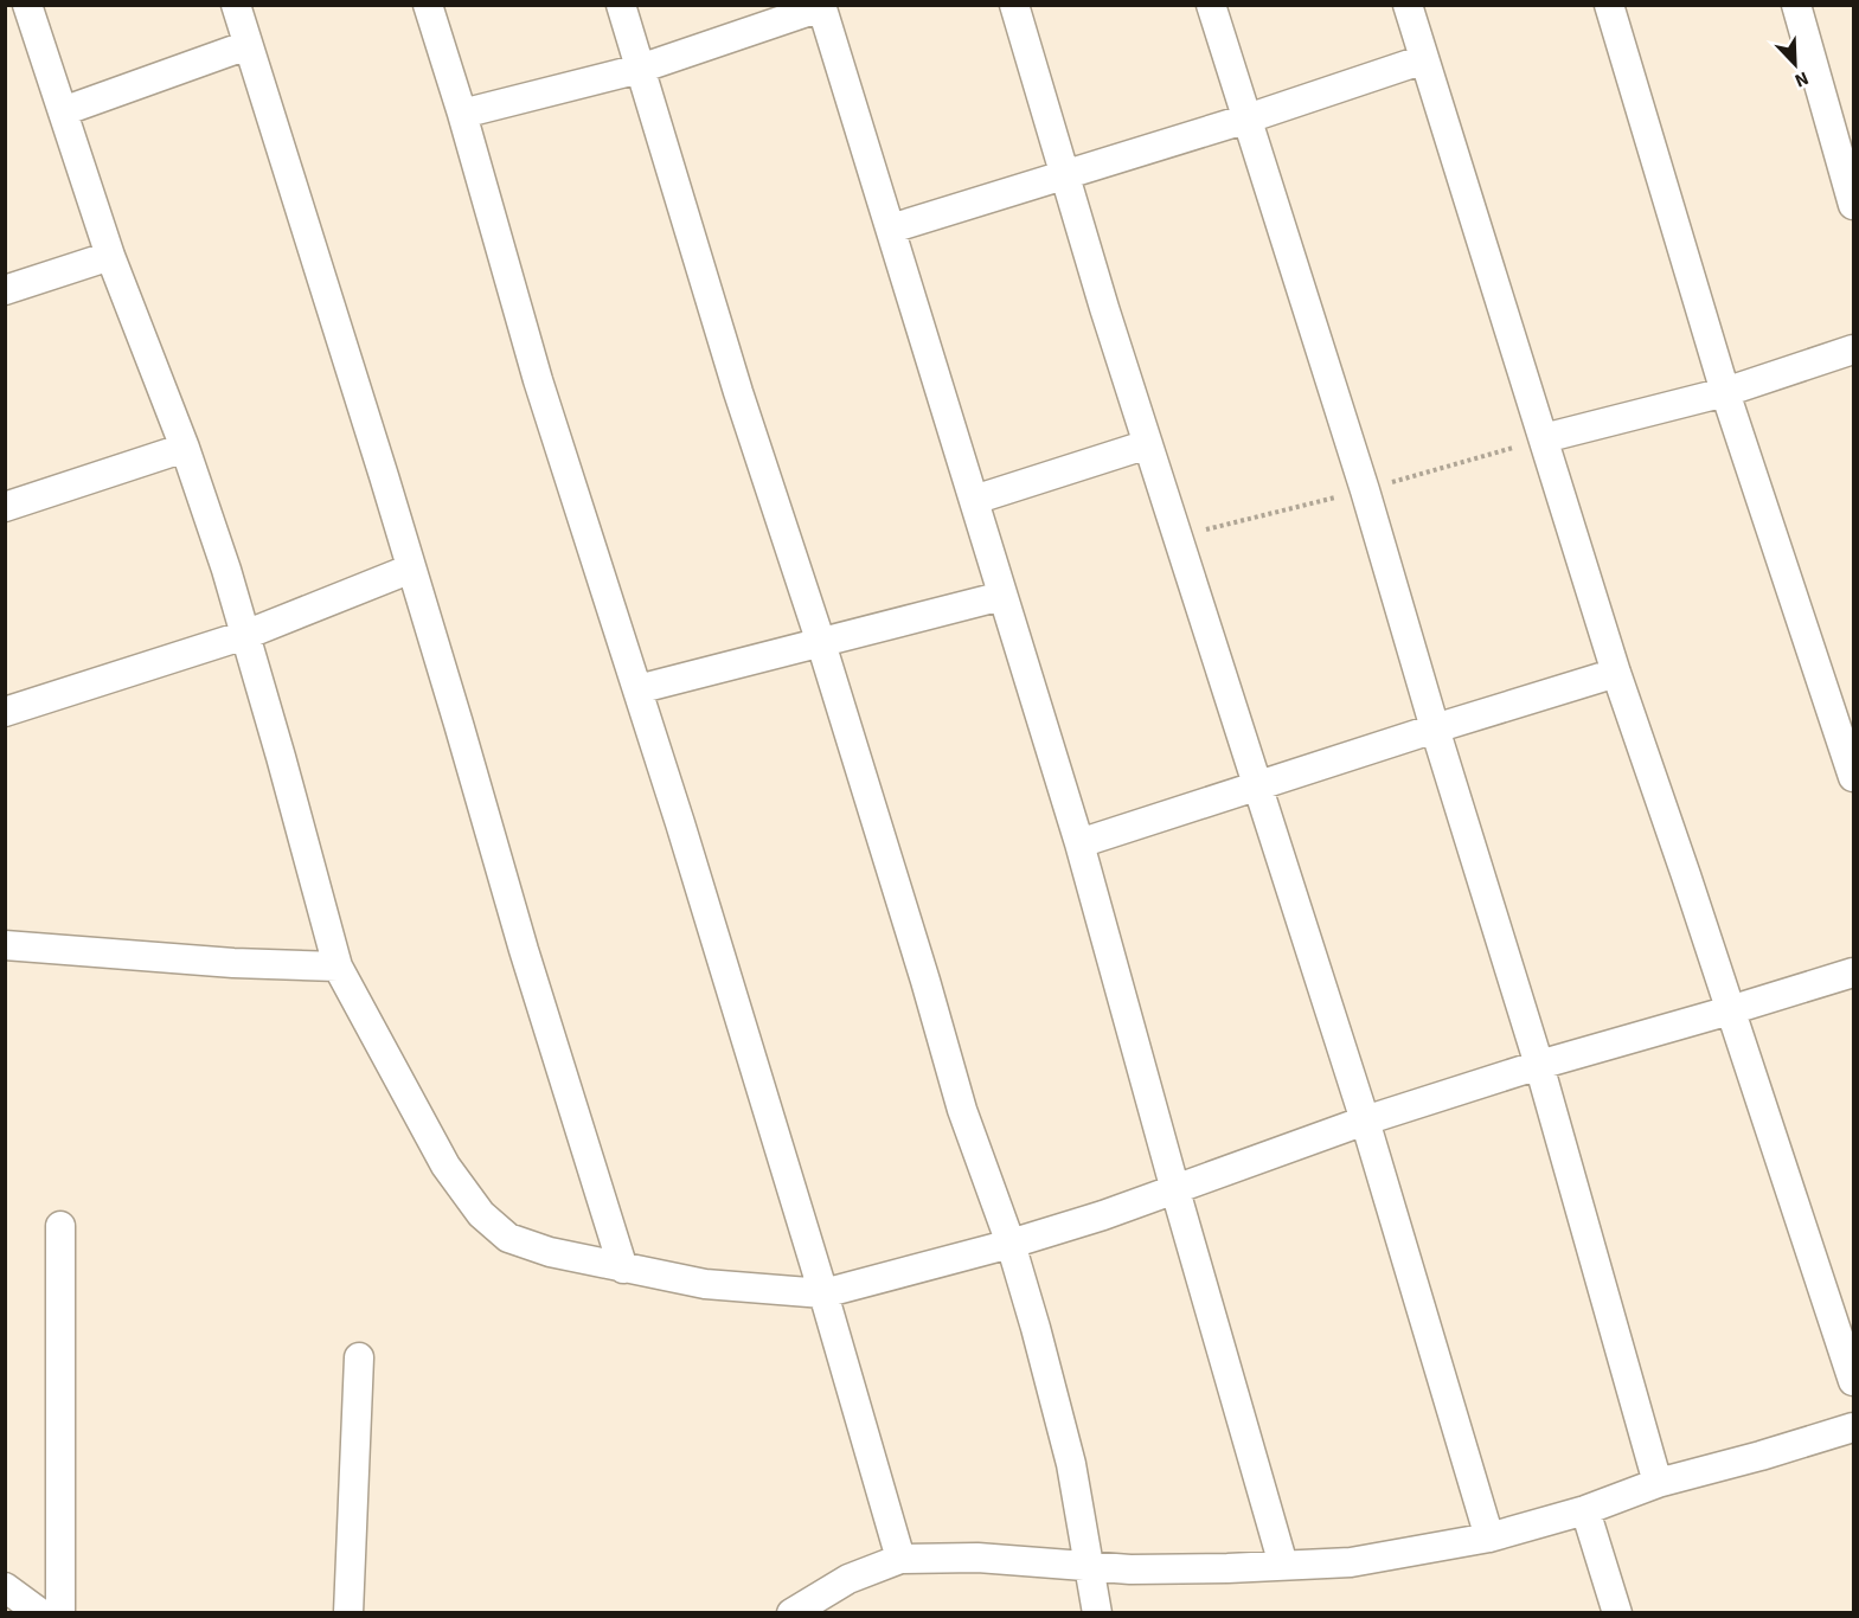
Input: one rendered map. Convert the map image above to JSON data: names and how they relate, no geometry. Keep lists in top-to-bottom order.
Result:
{
  "north": "bottom right"
}
